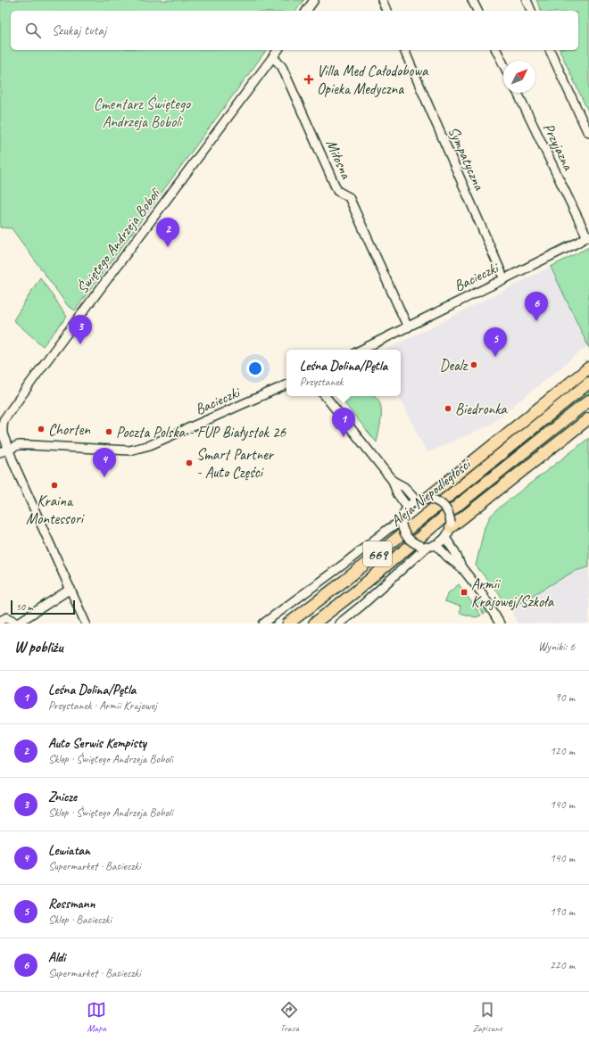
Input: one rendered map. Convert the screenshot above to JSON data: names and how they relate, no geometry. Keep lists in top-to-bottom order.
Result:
{
  "streets": {
    "main road": ["Aleja Niepodległości", "669"],
    "street": [
      "Przyjazna",
      "Sympatyczna",
      "Miłosna",
      "Świętego Andrzeja Boboli",
      "Bacieczki"
    ]
  },
  "crossings": [
    ["Przyjazna", "Bacieczki"],
    ["Sympatyczna", "Bacieczki"],
    ["Miłosna", "Świętego Andrzeja Boboli"],
    ["Miłosna", "Bacieczki"],
    ["Świętego Andrzeja Boboli", "Bacieczki"]
  ],
  "parks": ["Cmentarz Świętego Andrzeja Boboli"],
  "places": {
    "health": ["Villa Med Całodobowa Opieka Medyczna"],
    "other": [
      "Dealz",
      "Biedronka",
      "Chorten",
      "Poczta Polska - FUP Białystok 26",
      "Smart Partner - Auto Części",
      "Kraina Montessori"
    ],
    "transit": ["Armii Krajowej/Szkoła"]
  },
  "scale_bar": "50 m",
  "north": "top right",
  "page": {
    "search": "Szukaj tutaj",
    "pins": [
      "2",
      "6",
      "3",
      "5",
      "1",
      "4"
    ],
    "popup": ["Leśna Dolina/Pętla", "Przystanek"],
    "scale": "50 m",
    "heading": ["W pobliżu", "Wyniki: 6"],
    "list": [
      {
        "mark": "1",
        "name": "Leśna Dolina/Pętla",
        "note": "Przystanek · Armii Krajowej",
        "value": "90 m"
      },
      {
        "mark": "2",
        "name": "Auto Serwis Kempisty",
        "note": "Sklep · Świętego Andrzeja Boboli",
        "value": "120 m"
      },
      {
        "mark": "3",
        "name": "Znicze",
        "note": "Sklep · Świętego Andrzeja Boboli",
        "value": "140 m"
      },
      {
        "mark": "4",
        "name": "Lewiatan",
        "note": "Supermarket · Bacieczki",
        "value": "140 m"
      },
      {
        "mark": "5",
        "name": "Rossmann",
        "note": "Sklep · Bacieczki",
        "value": "190 m"
      },
      {
        "mark": "6",
        "name": "Aldi",
        "note": "Supermarket · Bacieczki",
        "value": "220 m"
      }
    ],
    "nav": ["Mapa", "Trasa", "Zapisane"]
  }
}
